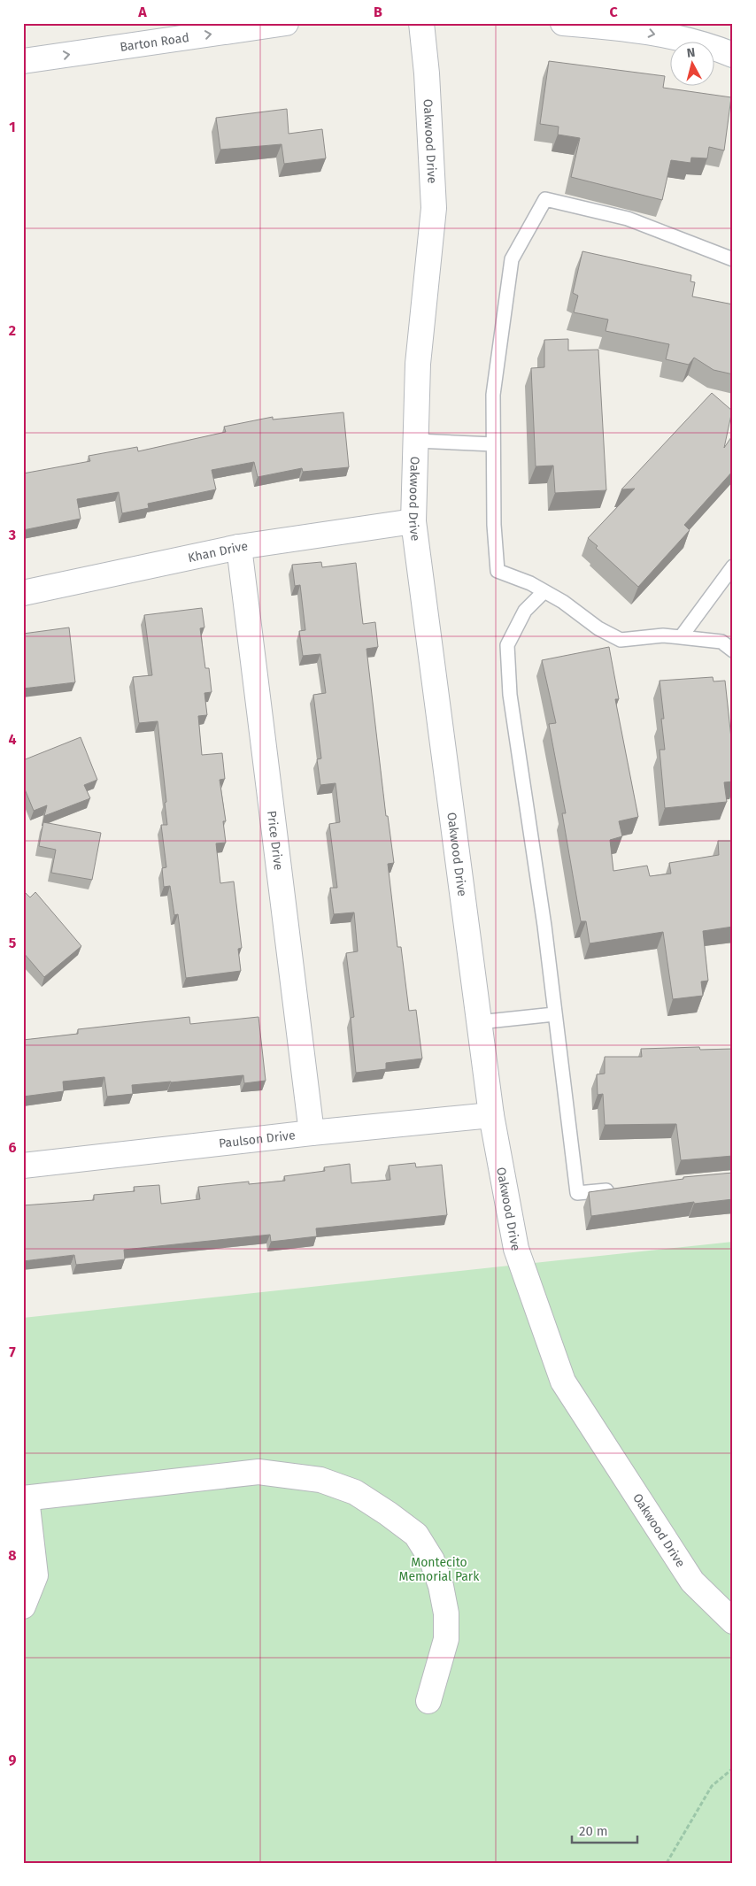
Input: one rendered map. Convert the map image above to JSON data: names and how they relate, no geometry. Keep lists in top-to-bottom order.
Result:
{
  "streets": {
    "street": [
      "Barton Road",
      "Oakwood Drive",
      "Khan Drive",
      "Price Drive",
      "Paulson Drive"
    ]
  },
  "crossings": [
    ["Oakwood Drive", "Khan Drive"],
    ["Oakwood Drive", "Paulson Drive"],
    ["Khan Drive", "Price Drive"],
    ["Price Drive", "Paulson Drive"]
  ],
  "one_way": ["Barton Road"],
  "parks": ["Montecito Memorial Park"],
  "scale_bar": "20 m",
  "north": "top",
  "grid": {
    "columns": ["A", "B", "C"],
    "rows": [
      "1",
      "2",
      "3",
      "4",
      "5",
      "6",
      "7",
      "8",
      "9"
    ]
  }
}
